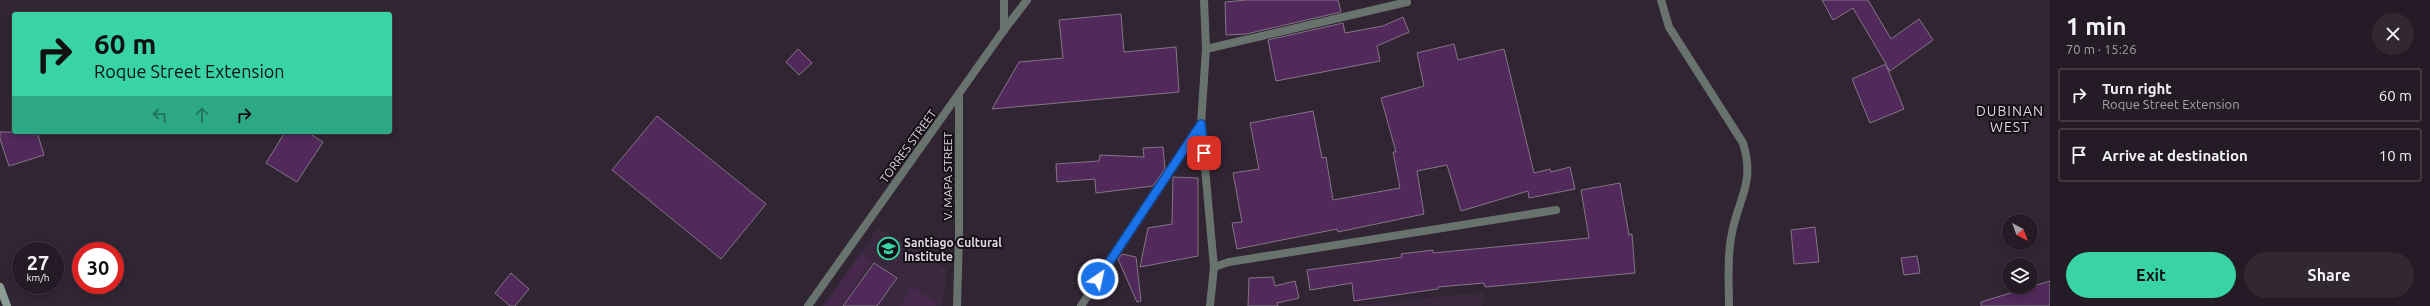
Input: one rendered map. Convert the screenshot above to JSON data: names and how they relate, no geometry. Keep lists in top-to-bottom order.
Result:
{
  "streets": {
    "street": ["TORRES STREET", "V. MAPA STREET"]
  },
  "crossings": [
    ["TORRES STREET", "V. MAPA STREET"]
  ],
  "districts": ["DUBINAN WEST"],
  "places": {
    "school or university": ["Santiago Cultural Institute"]
  },
  "north": "bottom right",
  "page": {
    "heading": ["1 min", "70 m · 15:26"],
    "turn": ["60 m", "Roque Street Extension"],
    "list": [
      {
        "name": "Turn right",
        "note": "Roque Street Extension",
        "value": "60 m"
      },
      {
        "name": "Arrive at destination",
        "value": "10 m"
      }
    ],
    "speed": "27 km/h",
    "limit": "30",
    "buttons": ["Exit", "Share"]
  }
}
